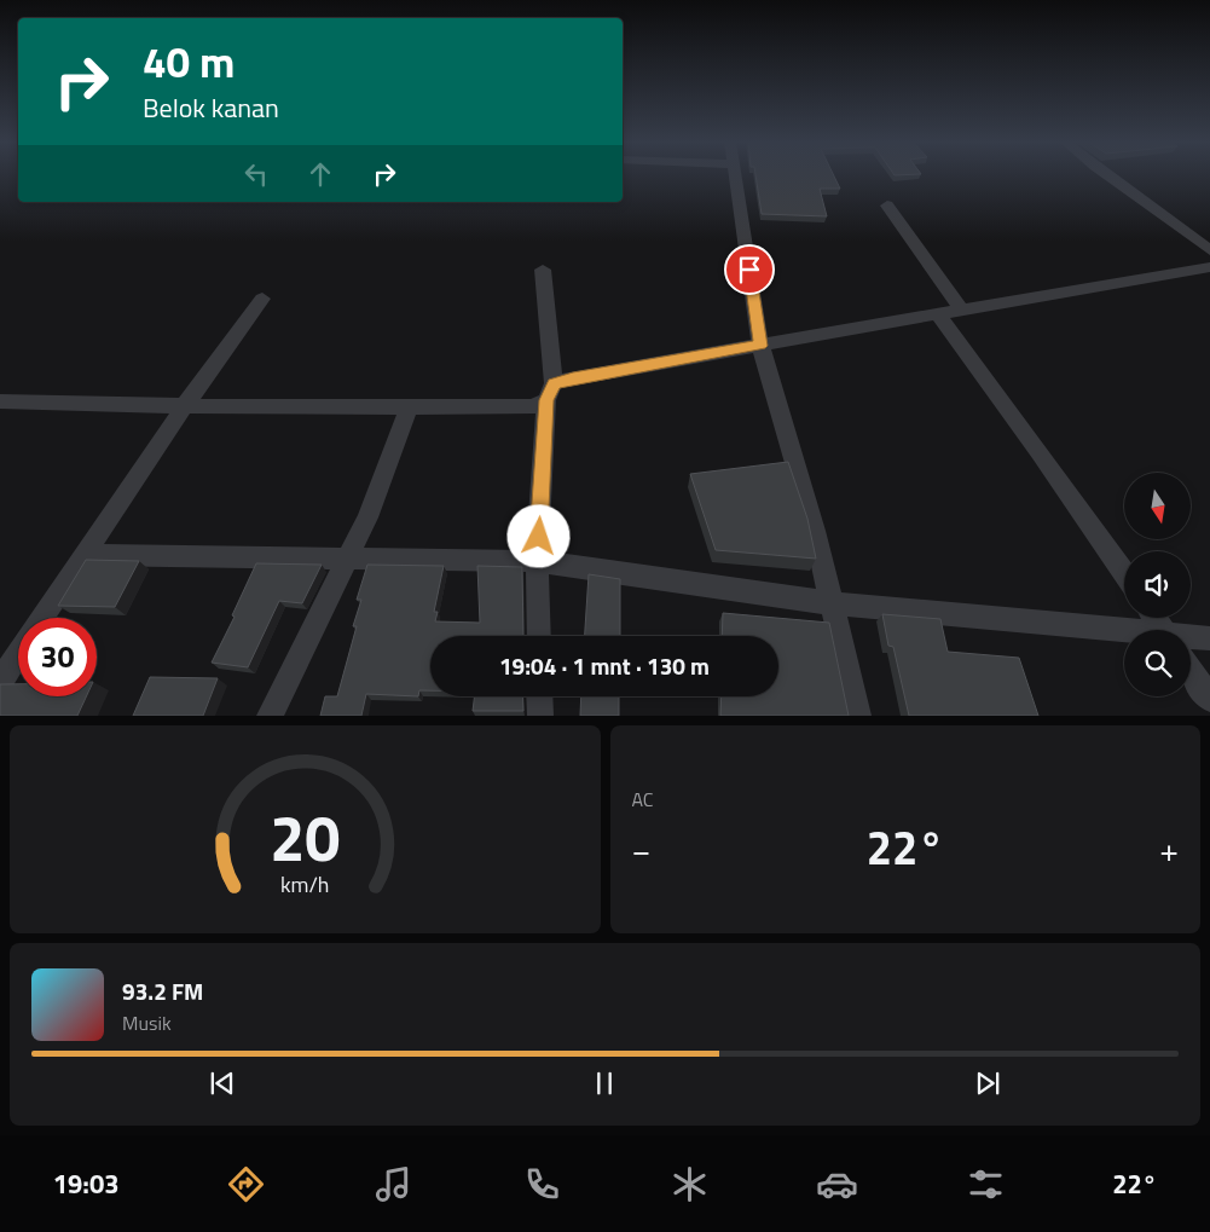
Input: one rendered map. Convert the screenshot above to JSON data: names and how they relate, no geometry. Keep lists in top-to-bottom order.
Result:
{
  "north": "bottom",
  "page": {
    "turn": ["40 m", "Belok kanan"],
    "limit": "30",
    "trip": "19:04 · 1 mnt · 130 m",
    "tile": "AC",
    "heat": ["−", "22°", "+"],
    "song": ["93.2 FM", "Musik"],
    "tabs": ["19:03", "22°"],
    "gauge": ["20", "km/h"]
  }
}
